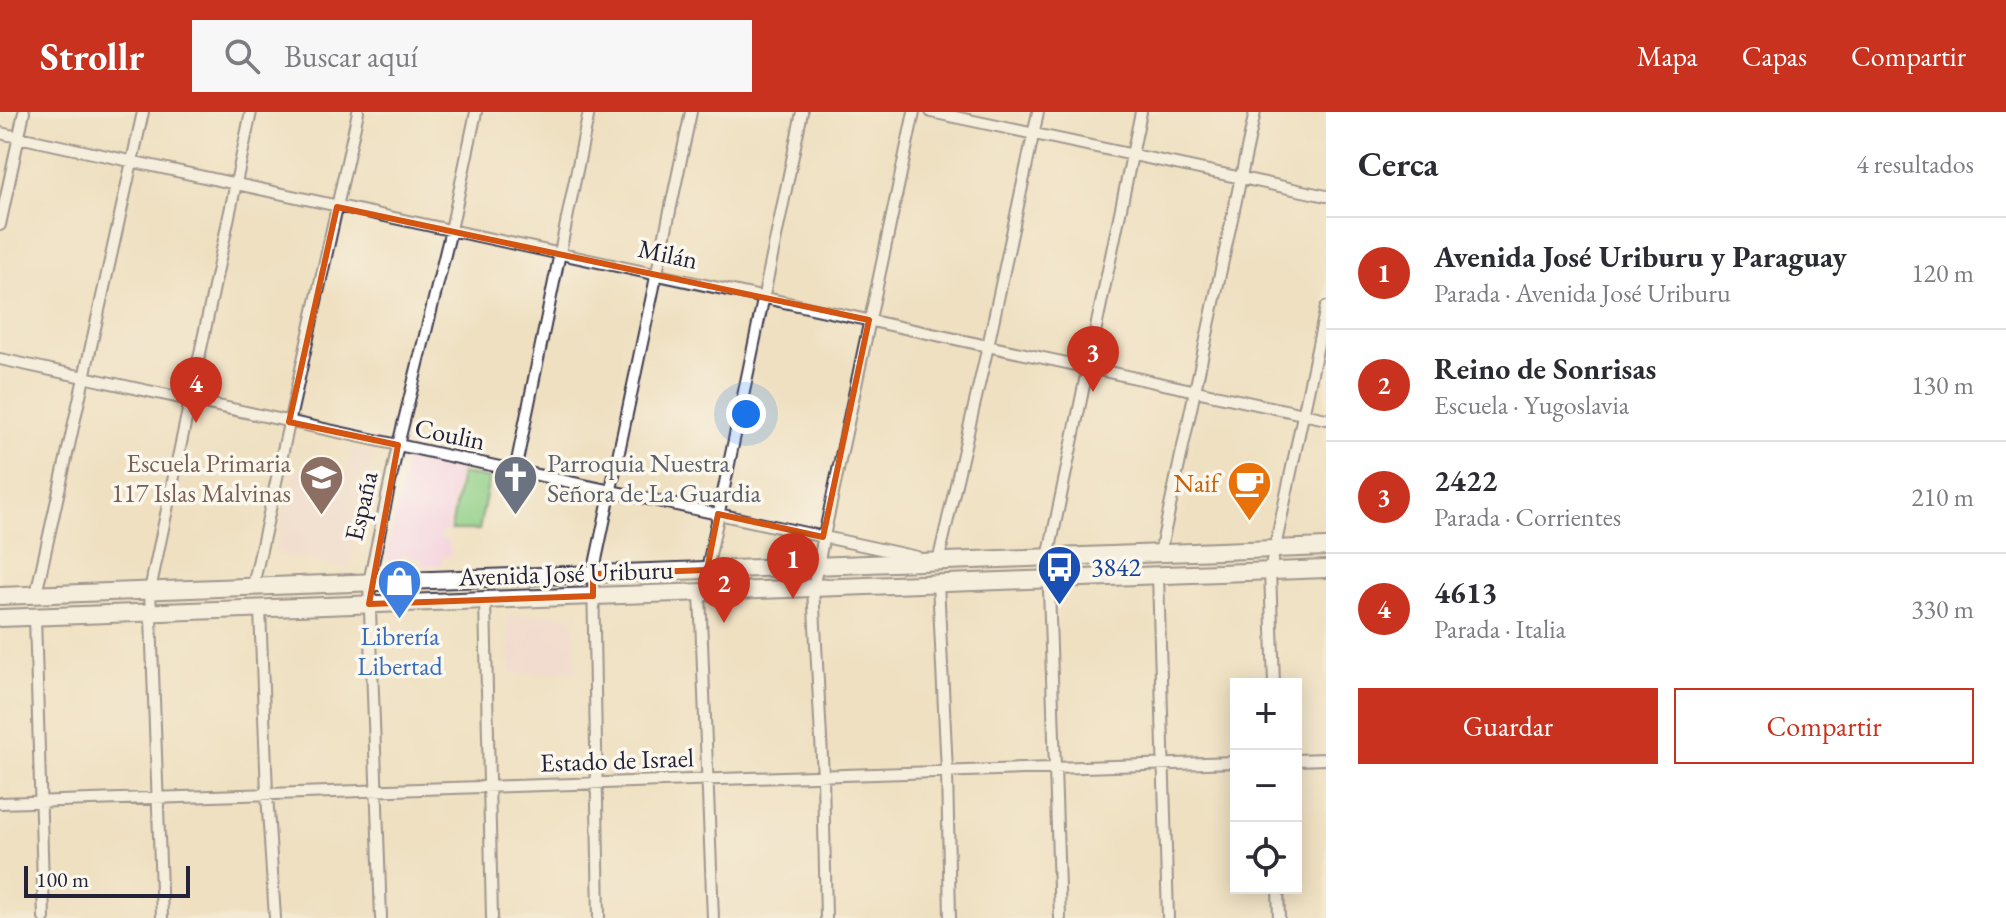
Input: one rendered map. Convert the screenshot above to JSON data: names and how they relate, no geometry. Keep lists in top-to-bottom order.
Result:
{
  "streets": {
    "main road": ["Avenida José Uriburu"],
    "street": [
      "Milán",
      "Coulin",
      "España",
      "Estado de Israel"
    ]
  },
  "crossings": [
    ["Milán", "España"],
    ["Coulin", "España"],
    ["Coulin", "Avenida José Uriburu"],
    ["España", "Avenida José Uriburu"],
    ["España", "Estado de Israel"]
  ],
  "places": {
    "school or university": ["Escuela Primaria 117 Islas Malvinas"],
    "church": ["Parroquia Nuestra Señora de La Guardia"],
    "cafe": ["Naif"],
    "bus stop": ["3842"],
    "shop": ["Librería Libertad"]
  },
  "scale_bar": "100 m",
  "page": {
    "header": "Strollr",
    "search": "Buscar aquí",
    "nav": ["Mapa", "Capas", "Compartir"],
    "heading": ["Cerca", "4 resultados"],
    "list": [
      {
        "mark": "1",
        "name": "Avenida José Uriburu y Paraguay",
        "note": "Parada · Avenida José Uriburu",
        "value": "120 m"
      },
      {
        "mark": "2",
        "name": "Reino de Sonrisas",
        "note": "Escuela · Yugoslavia",
        "value": "130 m"
      },
      {
        "mark": "3",
        "name": "2422",
        "note": "Parada · Corrientes",
        "value": "210 m"
      },
      {
        "mark": "4",
        "name": "4613",
        "note": "Parada · Italia",
        "value": "330 m"
      }
    ],
    "pins": [
      "3",
      "4",
      "1",
      "2"
    ],
    "buttons": ["Guardar", "Compartir"],
    "map_buttons": ["+", "−"],
    "scale": "100 m"
  }
}
